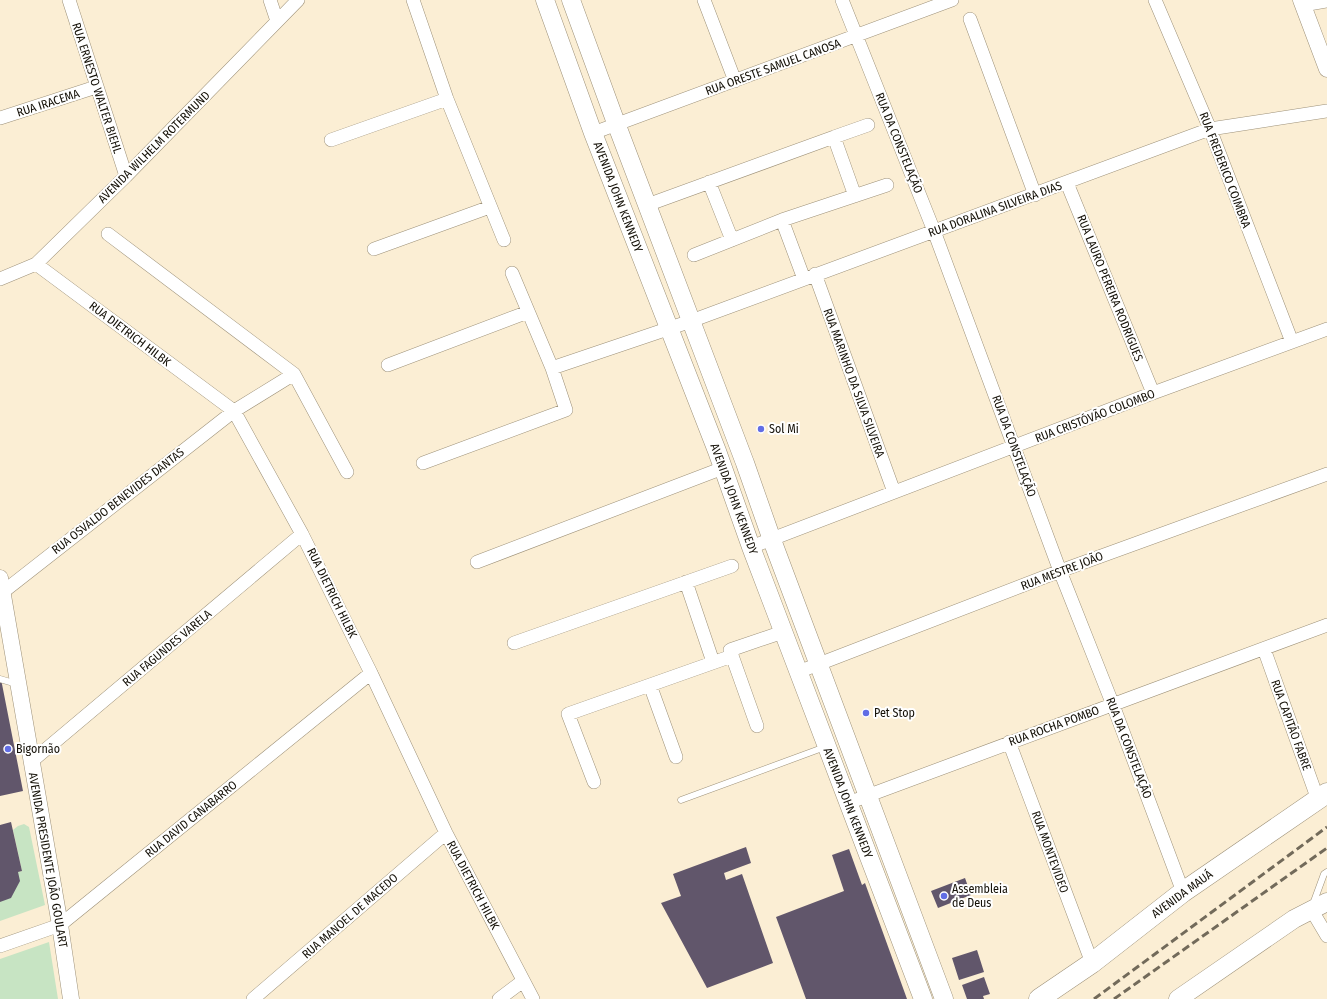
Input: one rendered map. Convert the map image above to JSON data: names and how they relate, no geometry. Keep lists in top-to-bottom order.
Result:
{
  "streets": {
    "main road": ["AVENIDA JOHN KENNEDY", "AVENIDA MAUÁ"],
    "street": [
      "RUA ORESTE SAMUEL CANOSA",
      "RUA ERNESTO WALTER BIEHL",
      "RUA IRACEMA",
      "RUA DA CONSTELAÇÃO",
      "AVENIDA WILHELM ROTERMUND",
      "RUA FREDERICO COIMBRA",
      "RUA DORALINA SILVEIRA DIAS",
      "RUA LAURO PEREIRA RODRIGUES",
      "RUA DIETRICH HILBK",
      "RUA MARINHO DA SILVA SILVEIRA",
      "RUA CRISTÓVÃO COLOMBO",
      "RUA OSVALDO BENEVIDES DANTAS",
      "RUA MESTRE JOÃO",
      "RUA FAGUNDES VARELA",
      "RUA CAPITÃO FABRE",
      "RUA ROCHA POMBO",
      "RUA DAVID CANABARRO",
      "RUA MONTEVIDEO",
      "AVENIDA PRESIDENTE JOÃO GOULART",
      "RUA MANOEL DE MACEDO"
    ]
  },
  "crossings": [
    ["RUA ORESTE SAMUEL CANOSA", "RUA DA CONSTELAÇÃO"],
    ["RUA ORESTE SAMUEL CANOSA", "AVENIDA JOHN KENNEDY"],
    ["RUA ERNESTO WALTER BIEHL", "RUA IRACEMA"],
    ["RUA ERNESTO WALTER BIEHL", "AVENIDA WILHELM ROTERMUND"],
    ["RUA DA CONSTELAÇÃO", "RUA DORALINA SILVEIRA DIAS"],
    ["RUA DA CONSTELAÇÃO", "RUA CRISTÓVÃO COLOMBO"],
    ["RUA DA CONSTELAÇÃO", "RUA MESTRE JOÃO"],
    ["RUA DA CONSTELAÇÃO", "RUA ROCHA POMBO"],
    ["RUA DA CONSTELAÇÃO", "AVENIDA MAUÁ"],
    ["AVENIDA WILHELM ROTERMUND", "RUA DIETRICH HILBK"],
    ["RUA FREDERICO COIMBRA", "RUA DORALINA SILVEIRA DIAS"],
    ["RUA FREDERICO COIMBRA", "RUA CRISTÓVÃO COLOMBO"],
    ["AVENIDA JOHN KENNEDY", "RUA DORALINA SILVEIRA DIAS"],
    ["AVENIDA JOHN KENNEDY", "RUA CRISTÓVÃO COLOMBO"],
    ["AVENIDA JOHN KENNEDY", "RUA MESTRE JOÃO"],
    ["AVENIDA JOHN KENNEDY", "RUA ROCHA POMBO"],
    ["RUA DORALINA SILVEIRA DIAS", "RUA LAURO PEREIRA RODRIGUES"],
    ["RUA DORALINA SILVEIRA DIAS", "RUA MARINHO DA SILVA SILVEIRA"],
    ["RUA LAURO PEREIRA RODRIGUES", "RUA CRISTÓVÃO COLOMBO"],
    ["RUA DIETRICH HILBK", "RUA OSVALDO BENEVIDES DANTAS"],
    ["RUA DIETRICH HILBK", "RUA FAGUNDES VARELA"],
    ["RUA DIETRICH HILBK", "RUA DAVID CANABARRO"],
    ["RUA DIETRICH HILBK", "RUA MANOEL DE MACEDO"],
    ["RUA MARINHO DA SILVA SILVEIRA", "RUA CRISTÓVÃO COLOMBO"],
    ["RUA OSVALDO BENEVIDES DANTAS", "AVENIDA PRESIDENTE JOÃO GOULART"],
    ["RUA FAGUNDES VARELA", "AVENIDA PRESIDENTE JOÃO GOULART"],
    ["RUA CAPITÃO FABRE", "RUA ROCHA POMBO"],
    ["RUA CAPITÃO FABRE", "AVENIDA MAUÁ"],
    ["RUA ROCHA POMBO", "RUA MONTEVIDEO"],
    ["RUA DAVID CANABARRO", "AVENIDA PRESIDENTE JOÃO GOULART"],
    ["RUA MONTEVIDEO", "AVENIDA MAUÁ"]
  ],
  "places": [
    "Sol Mi",
    "Pet Stop",
    "Bigornão",
    "Assembleia de Deus"
  ]
}
